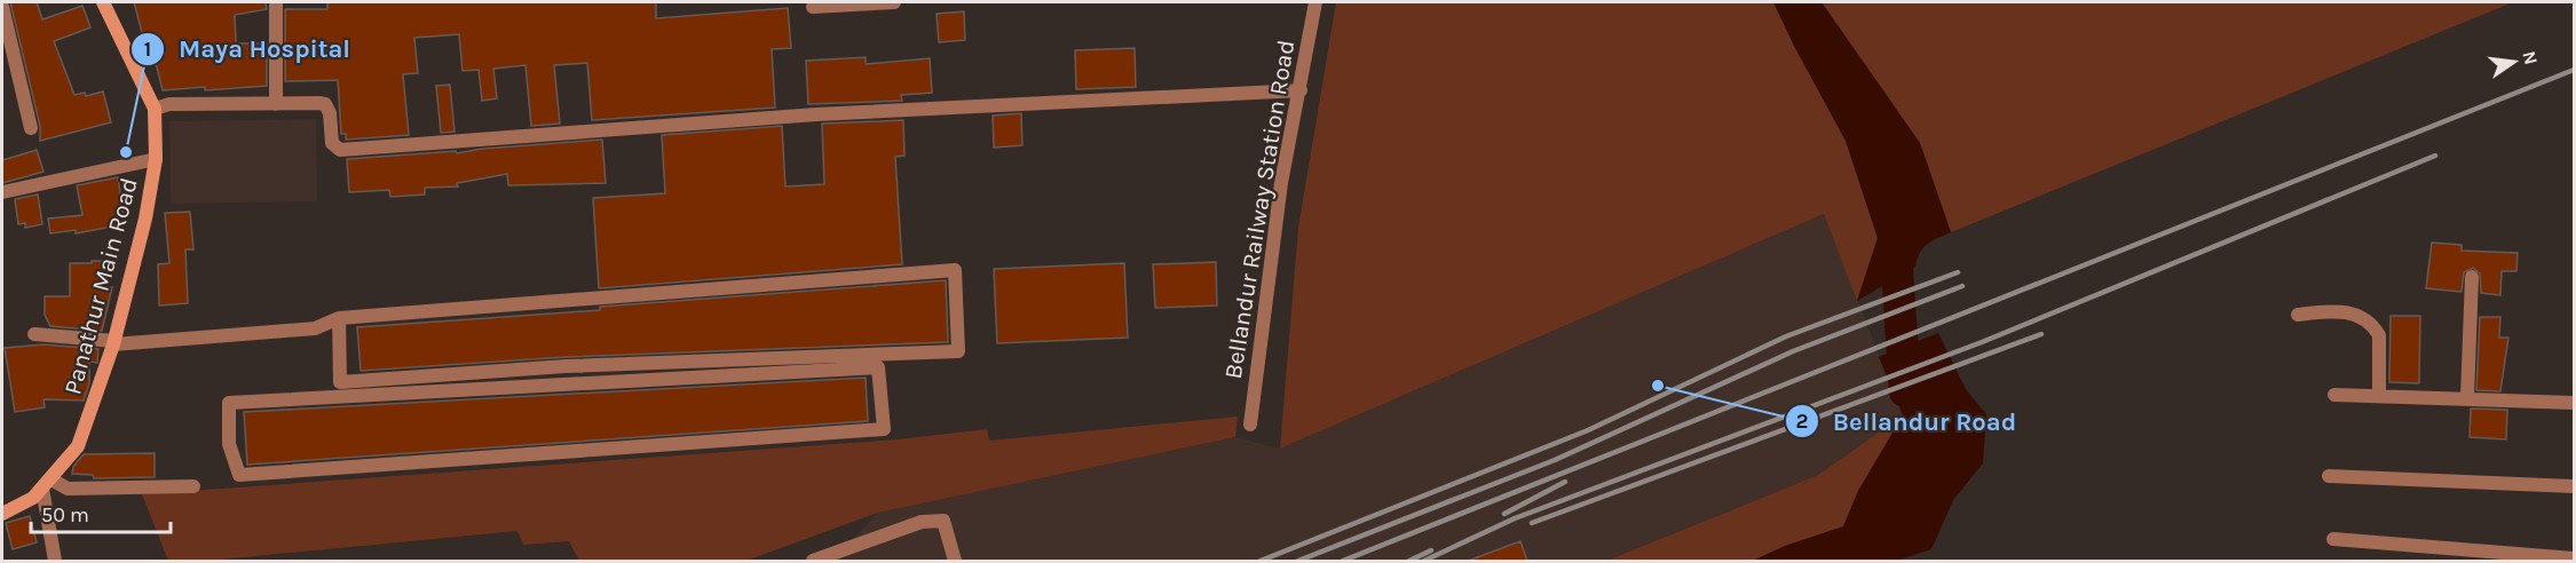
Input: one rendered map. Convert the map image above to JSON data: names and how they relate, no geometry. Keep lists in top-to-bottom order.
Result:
{
  "streets": {
    "street": ["Bellandur Railway Station Road", "Panathur Main Road"]
  },
  "places": ["Maya Hospital", "Bellandur Road"],
  "scale_bar": "50 m",
  "north": "right"
}
